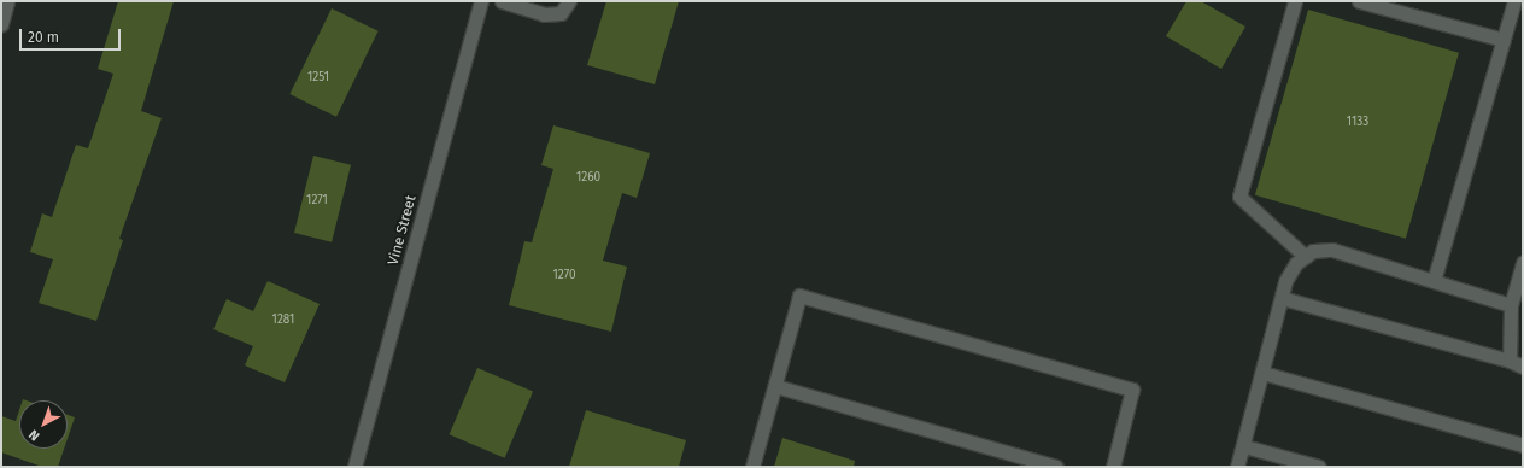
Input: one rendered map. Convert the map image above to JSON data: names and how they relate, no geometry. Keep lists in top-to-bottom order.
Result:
{
  "streets": {
    "street": ["Vine Street"]
  },
  "house_numbers": [
    "1251",
    "1133",
    "1260",
    "1271",
    "1270",
    "1281"
  ],
  "scale_bar": "20 m",
  "north": "bottom left"
}
